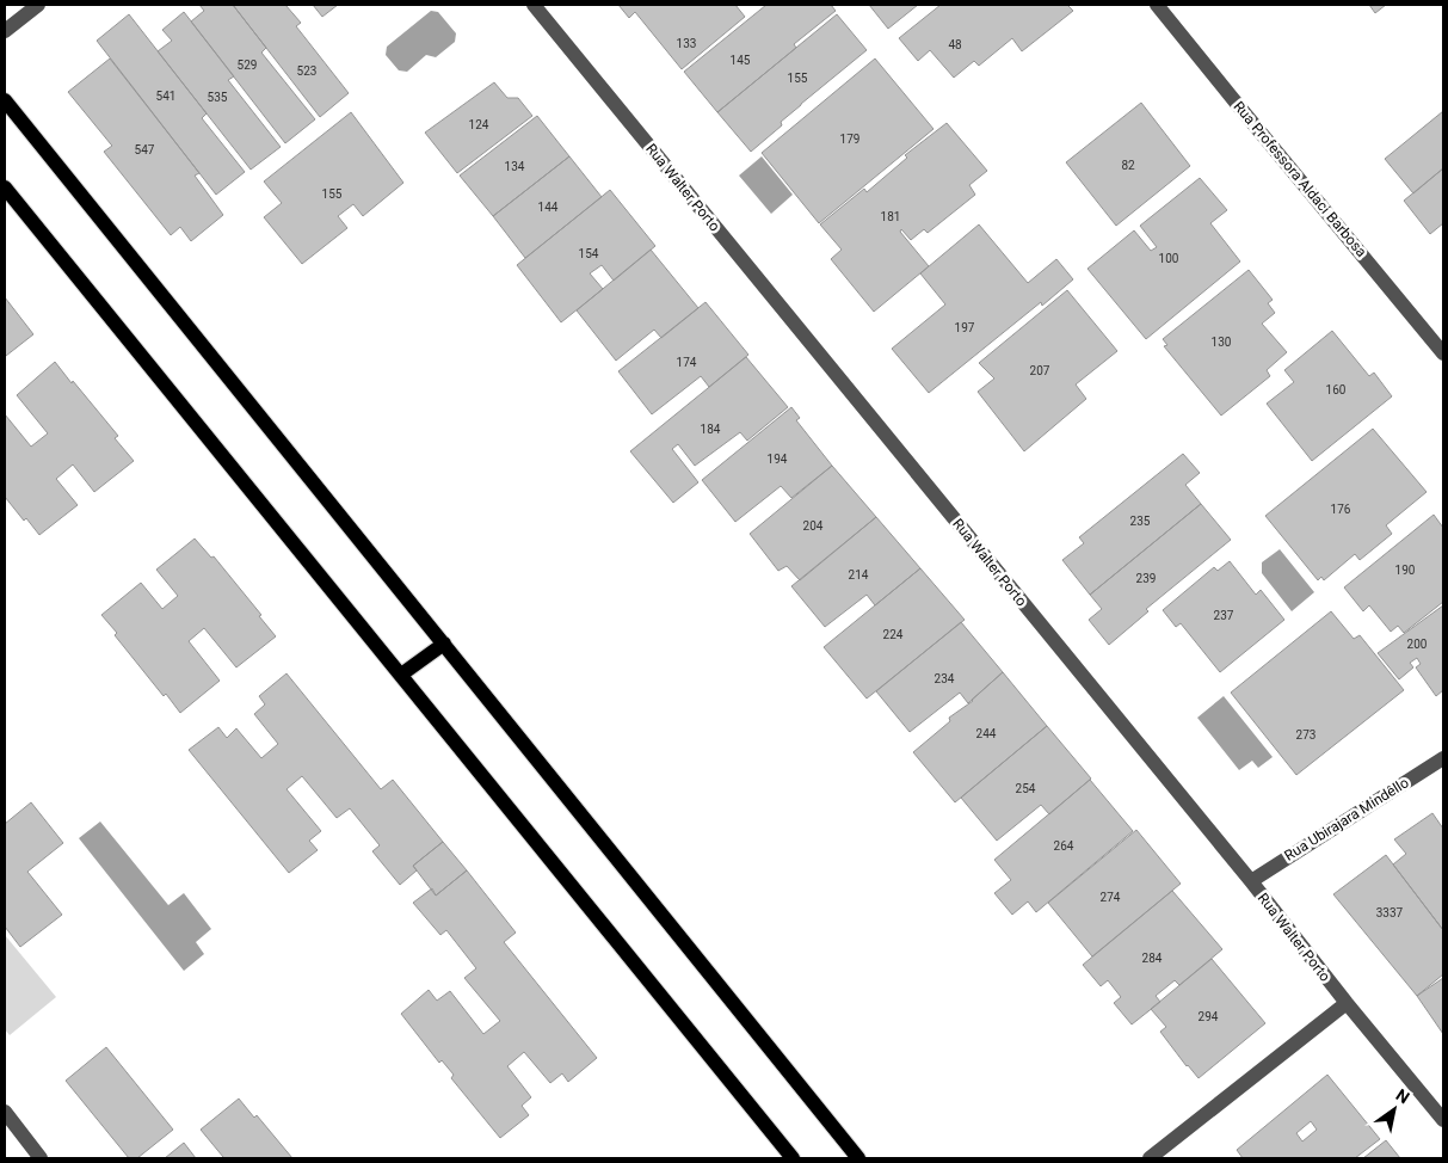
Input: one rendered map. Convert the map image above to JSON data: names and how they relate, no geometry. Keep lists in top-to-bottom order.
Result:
{
  "streets": {
    "street": ["Rua Professora Aldaci Barbosa", "Rua Walter Porto", "Rua Ubirajara Mindêllo"]
  },
  "crossings": [
    ["Rua Walter Porto", "Rua Ubirajara Mindêllo"]
  ],
  "house_numbers": [
    "133",
    "48",
    "145",
    "529",
    "523",
    "155",
    "541",
    "535",
    "124",
    "179",
    "547",
    "82",
    "134",
    "155",
    "144",
    "181",
    "154",
    "100",
    "197",
    "130",
    "174",
    "207",
    "160",
    "184",
    "194",
    "176",
    "235",
    "204",
    "190",
    "214",
    "239",
    "237",
    "224",
    "200",
    "234",
    "244",
    "273",
    "254",
    "264",
    "274",
    "3337",
    "284",
    "294"
  ],
  "north": "top right"
}
